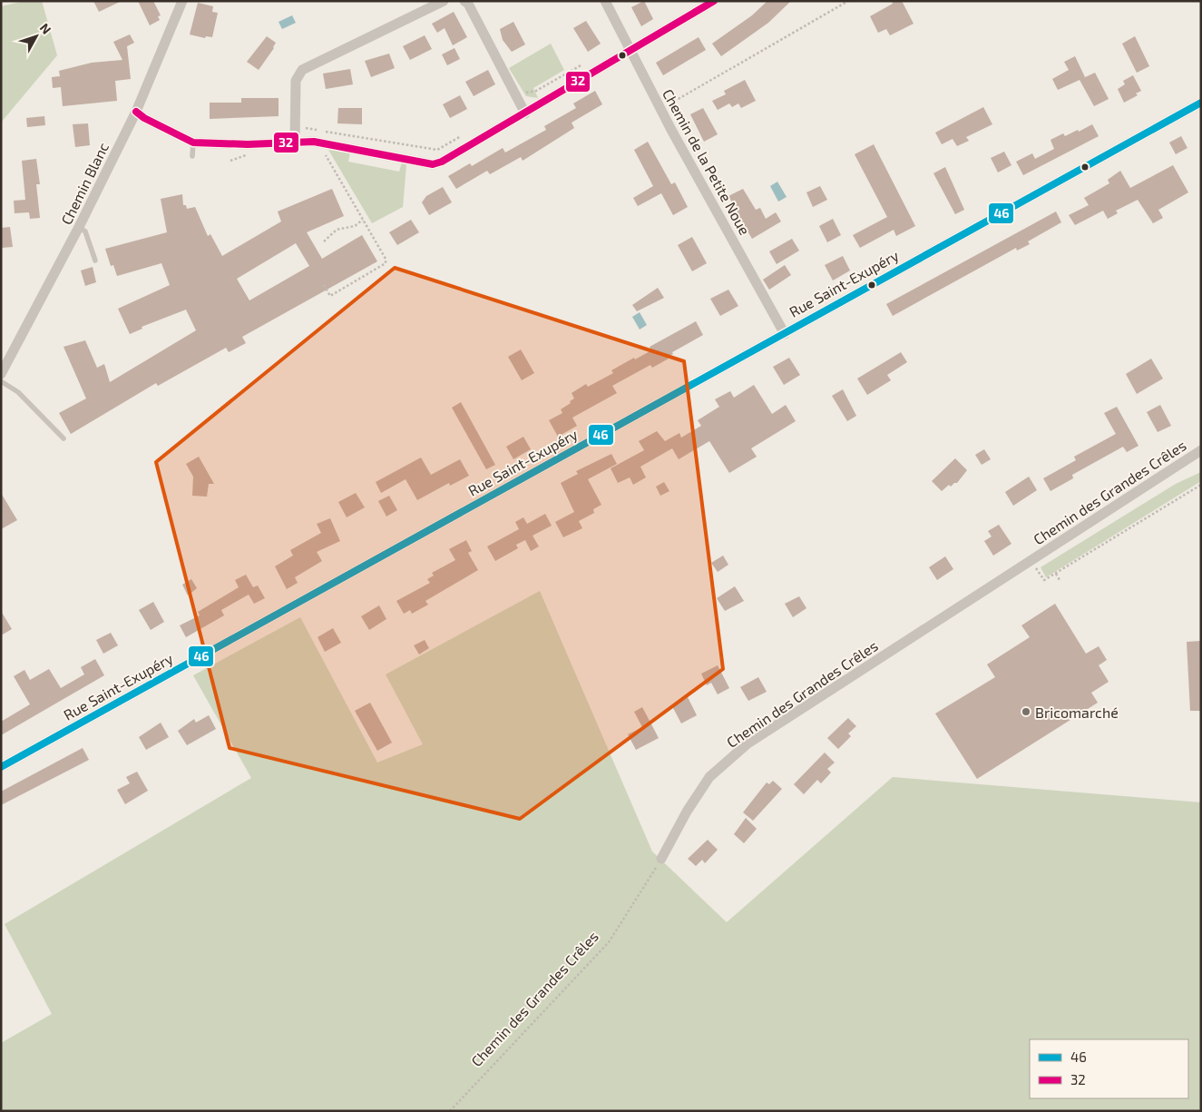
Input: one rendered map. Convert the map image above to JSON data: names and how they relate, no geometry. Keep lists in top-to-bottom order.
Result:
{
  "streets": {
    "street": [
      "Chemin de la Petite Noue",
      "Chemin Blanc",
      "Rue Saint-Exupéry",
      "Chemin des Grandes Crêles"
    ]
  },
  "crossings": [
    ["Chemin de la Petite Noue", "Rue Saint-Exupéry"]
  ],
  "places": ["Bricomarché"],
  "lines": ["transit line 32", "transit line 46"],
  "legend": ["46", "32"],
  "north": "top right"
}
